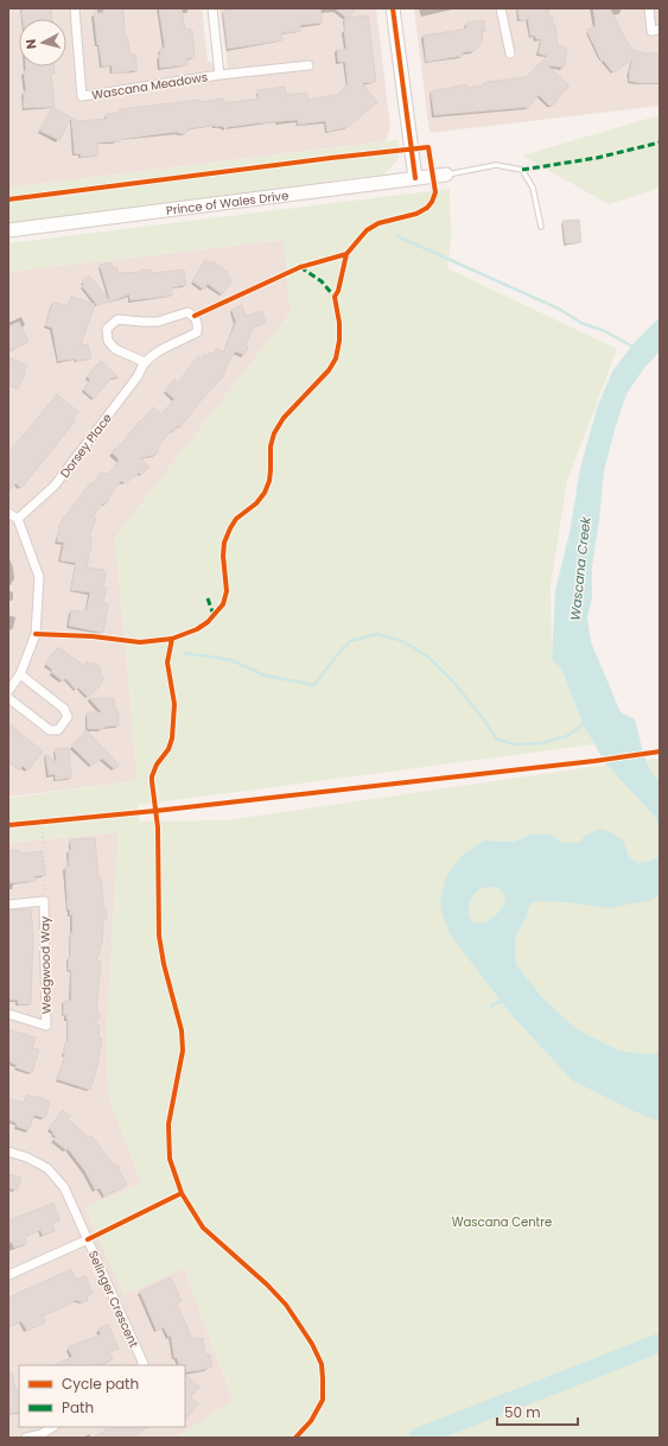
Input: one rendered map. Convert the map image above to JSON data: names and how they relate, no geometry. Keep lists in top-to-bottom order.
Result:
{
  "streets": {
    "main road": ["Prince of Wales Drive"],
    "street": [
      "Wascana Meadows",
      "Dorsey Place",
      "Wedgwood Way",
      "Selinger Crescent"
    ]
  },
  "water": ["Wascana Creek"],
  "parks": ["Wascana Centre"],
  "legend": ["Cycle path", "Path"],
  "scale_bar": "50 m",
  "north": "left"
}
